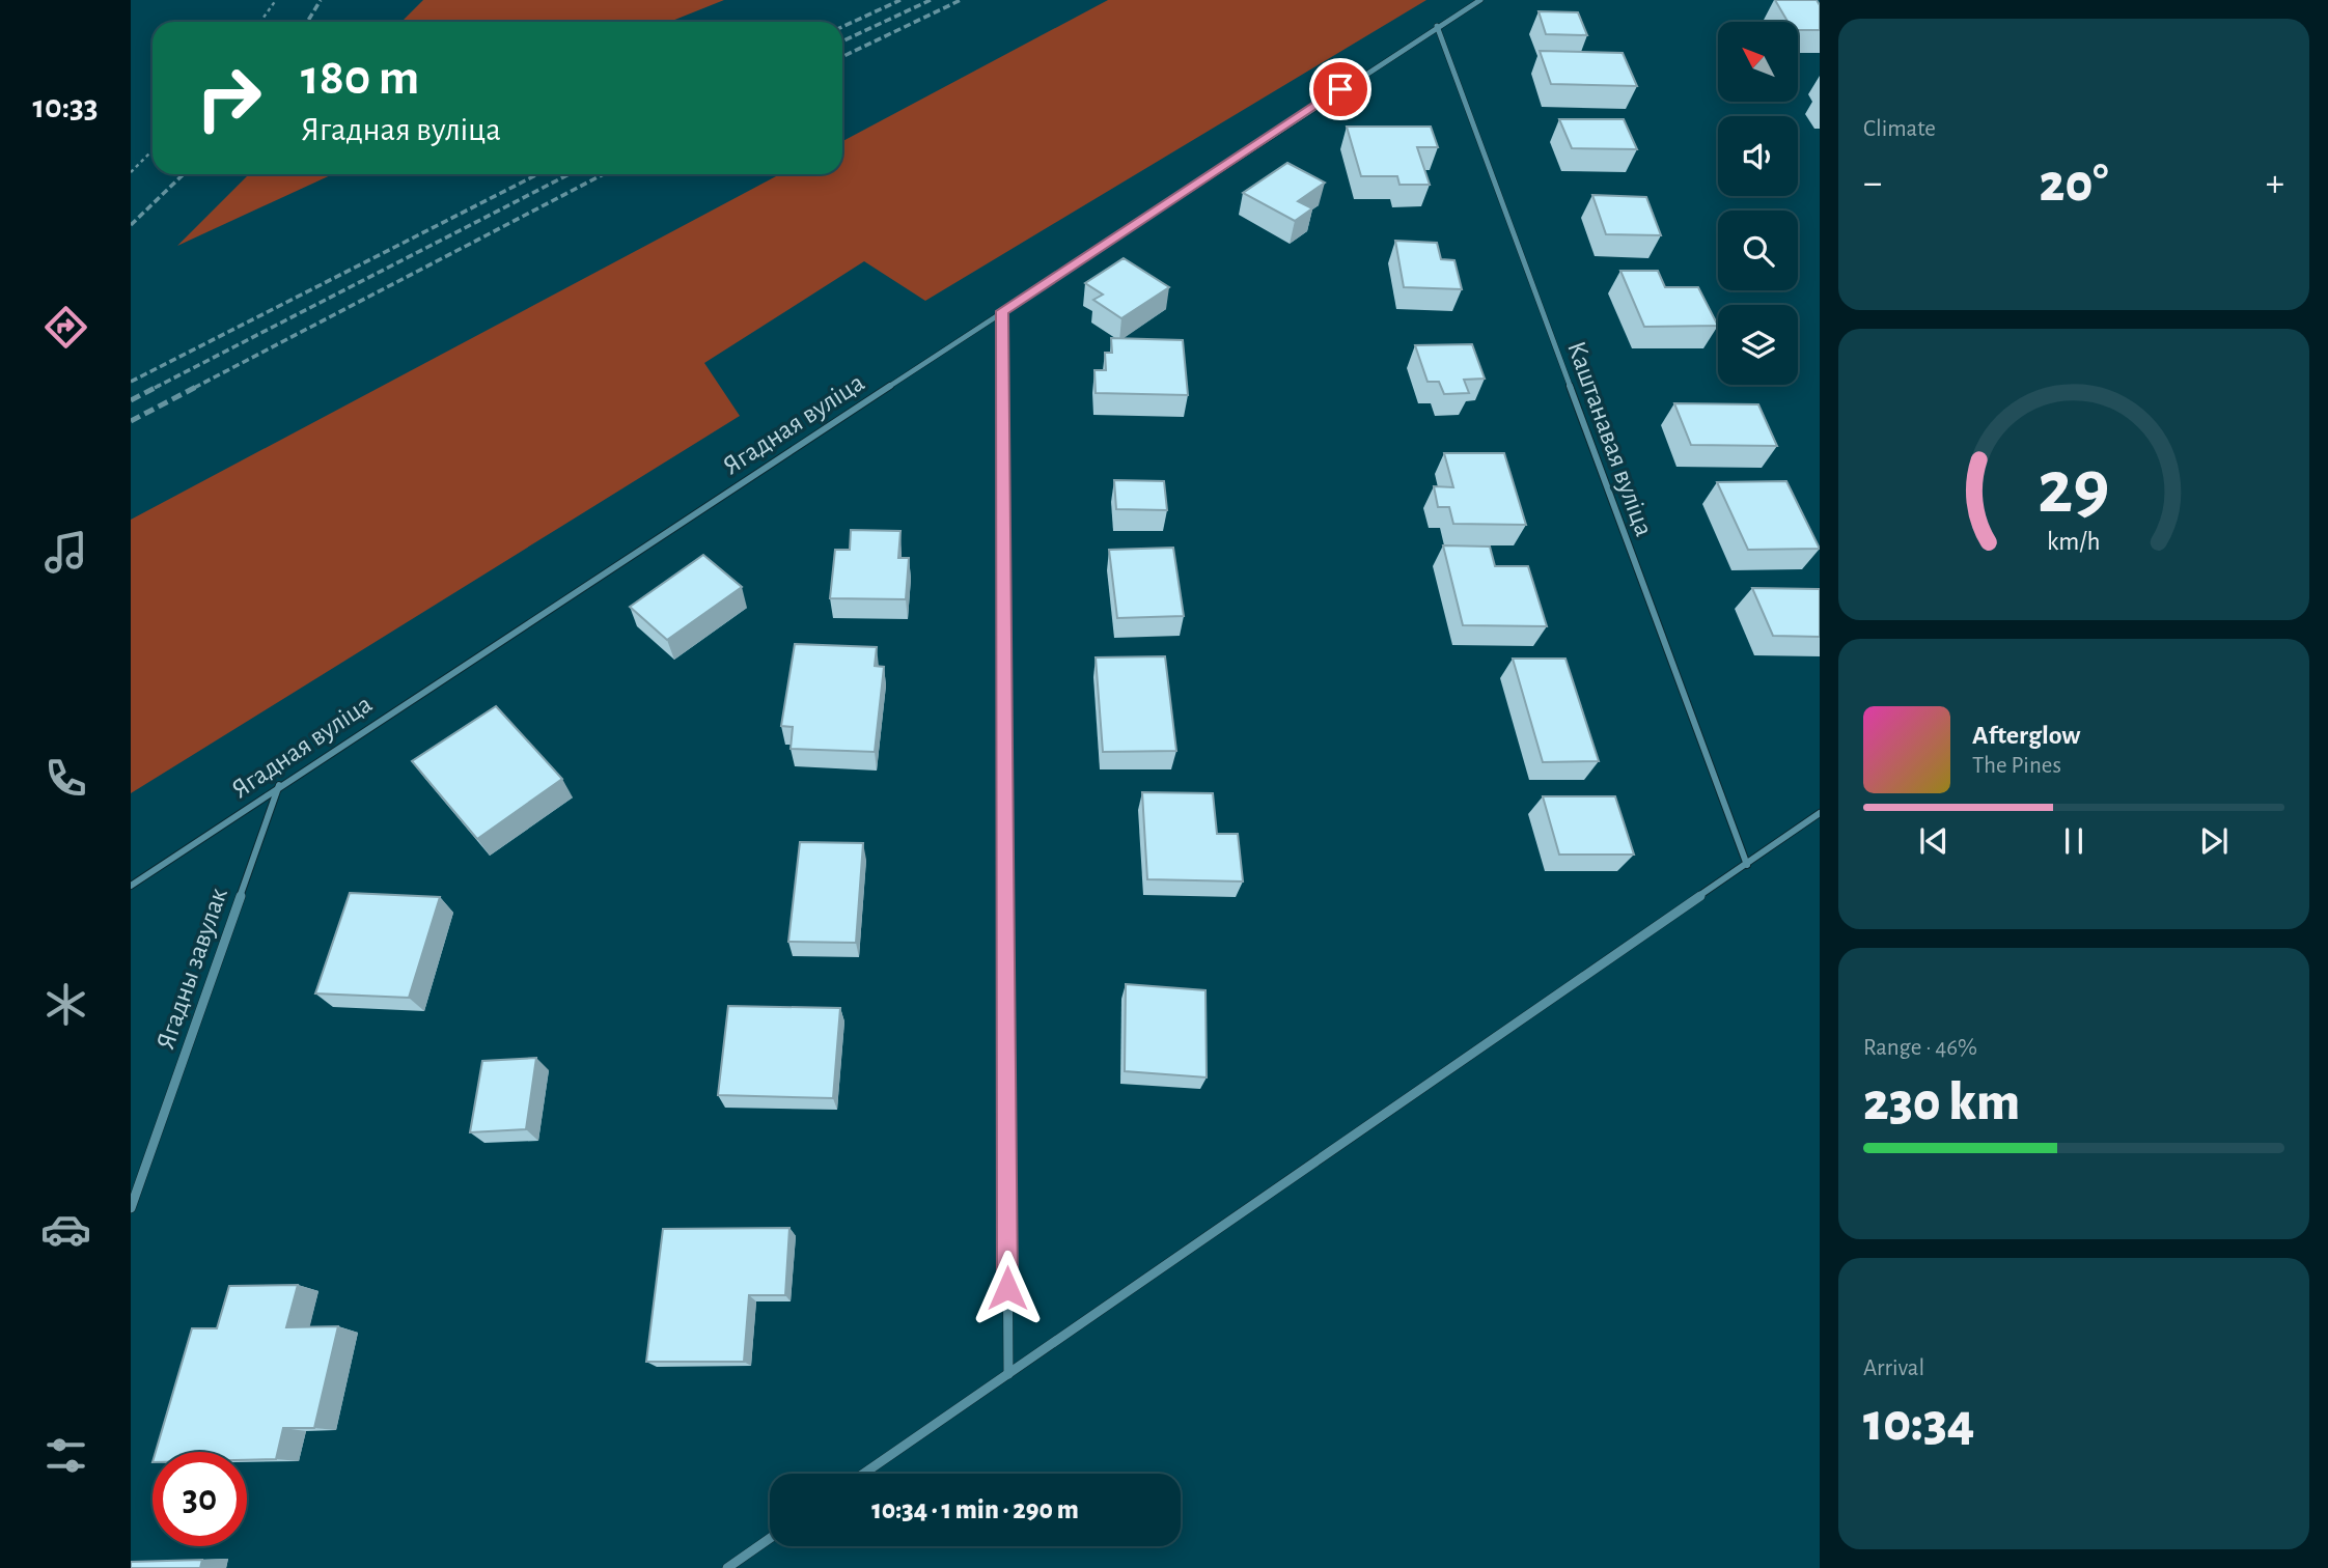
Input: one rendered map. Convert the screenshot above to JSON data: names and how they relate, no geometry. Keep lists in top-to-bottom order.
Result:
{
  "streets": {
    "street": ["Ягадная вуліца", "Каштанавая вуліца", "Ягадны завулак"]
  },
  "crossings": [
    ["Ягадная вуліца", "Каштанавая вуліца"],
    ["Ягадная вуліца", "Ягадны завулак"]
  ],
  "north": "top left",
  "page": {
    "tabs": "10:33",
    "tile": [
      "Climate",
      ["Range · 46%", "230 km"],
      ["Arrival", "10:34"]
    ],
    "turn": ["180 m", "Ягадная вуліца"],
    "heat": ["−", "20°", "+"],
    "song": ["Afterglow", "The Pines"],
    "limit": "30",
    "trip": "10:34 · 1 min · 290 m",
    "gauge": ["29", "km/h"]
  }
}
